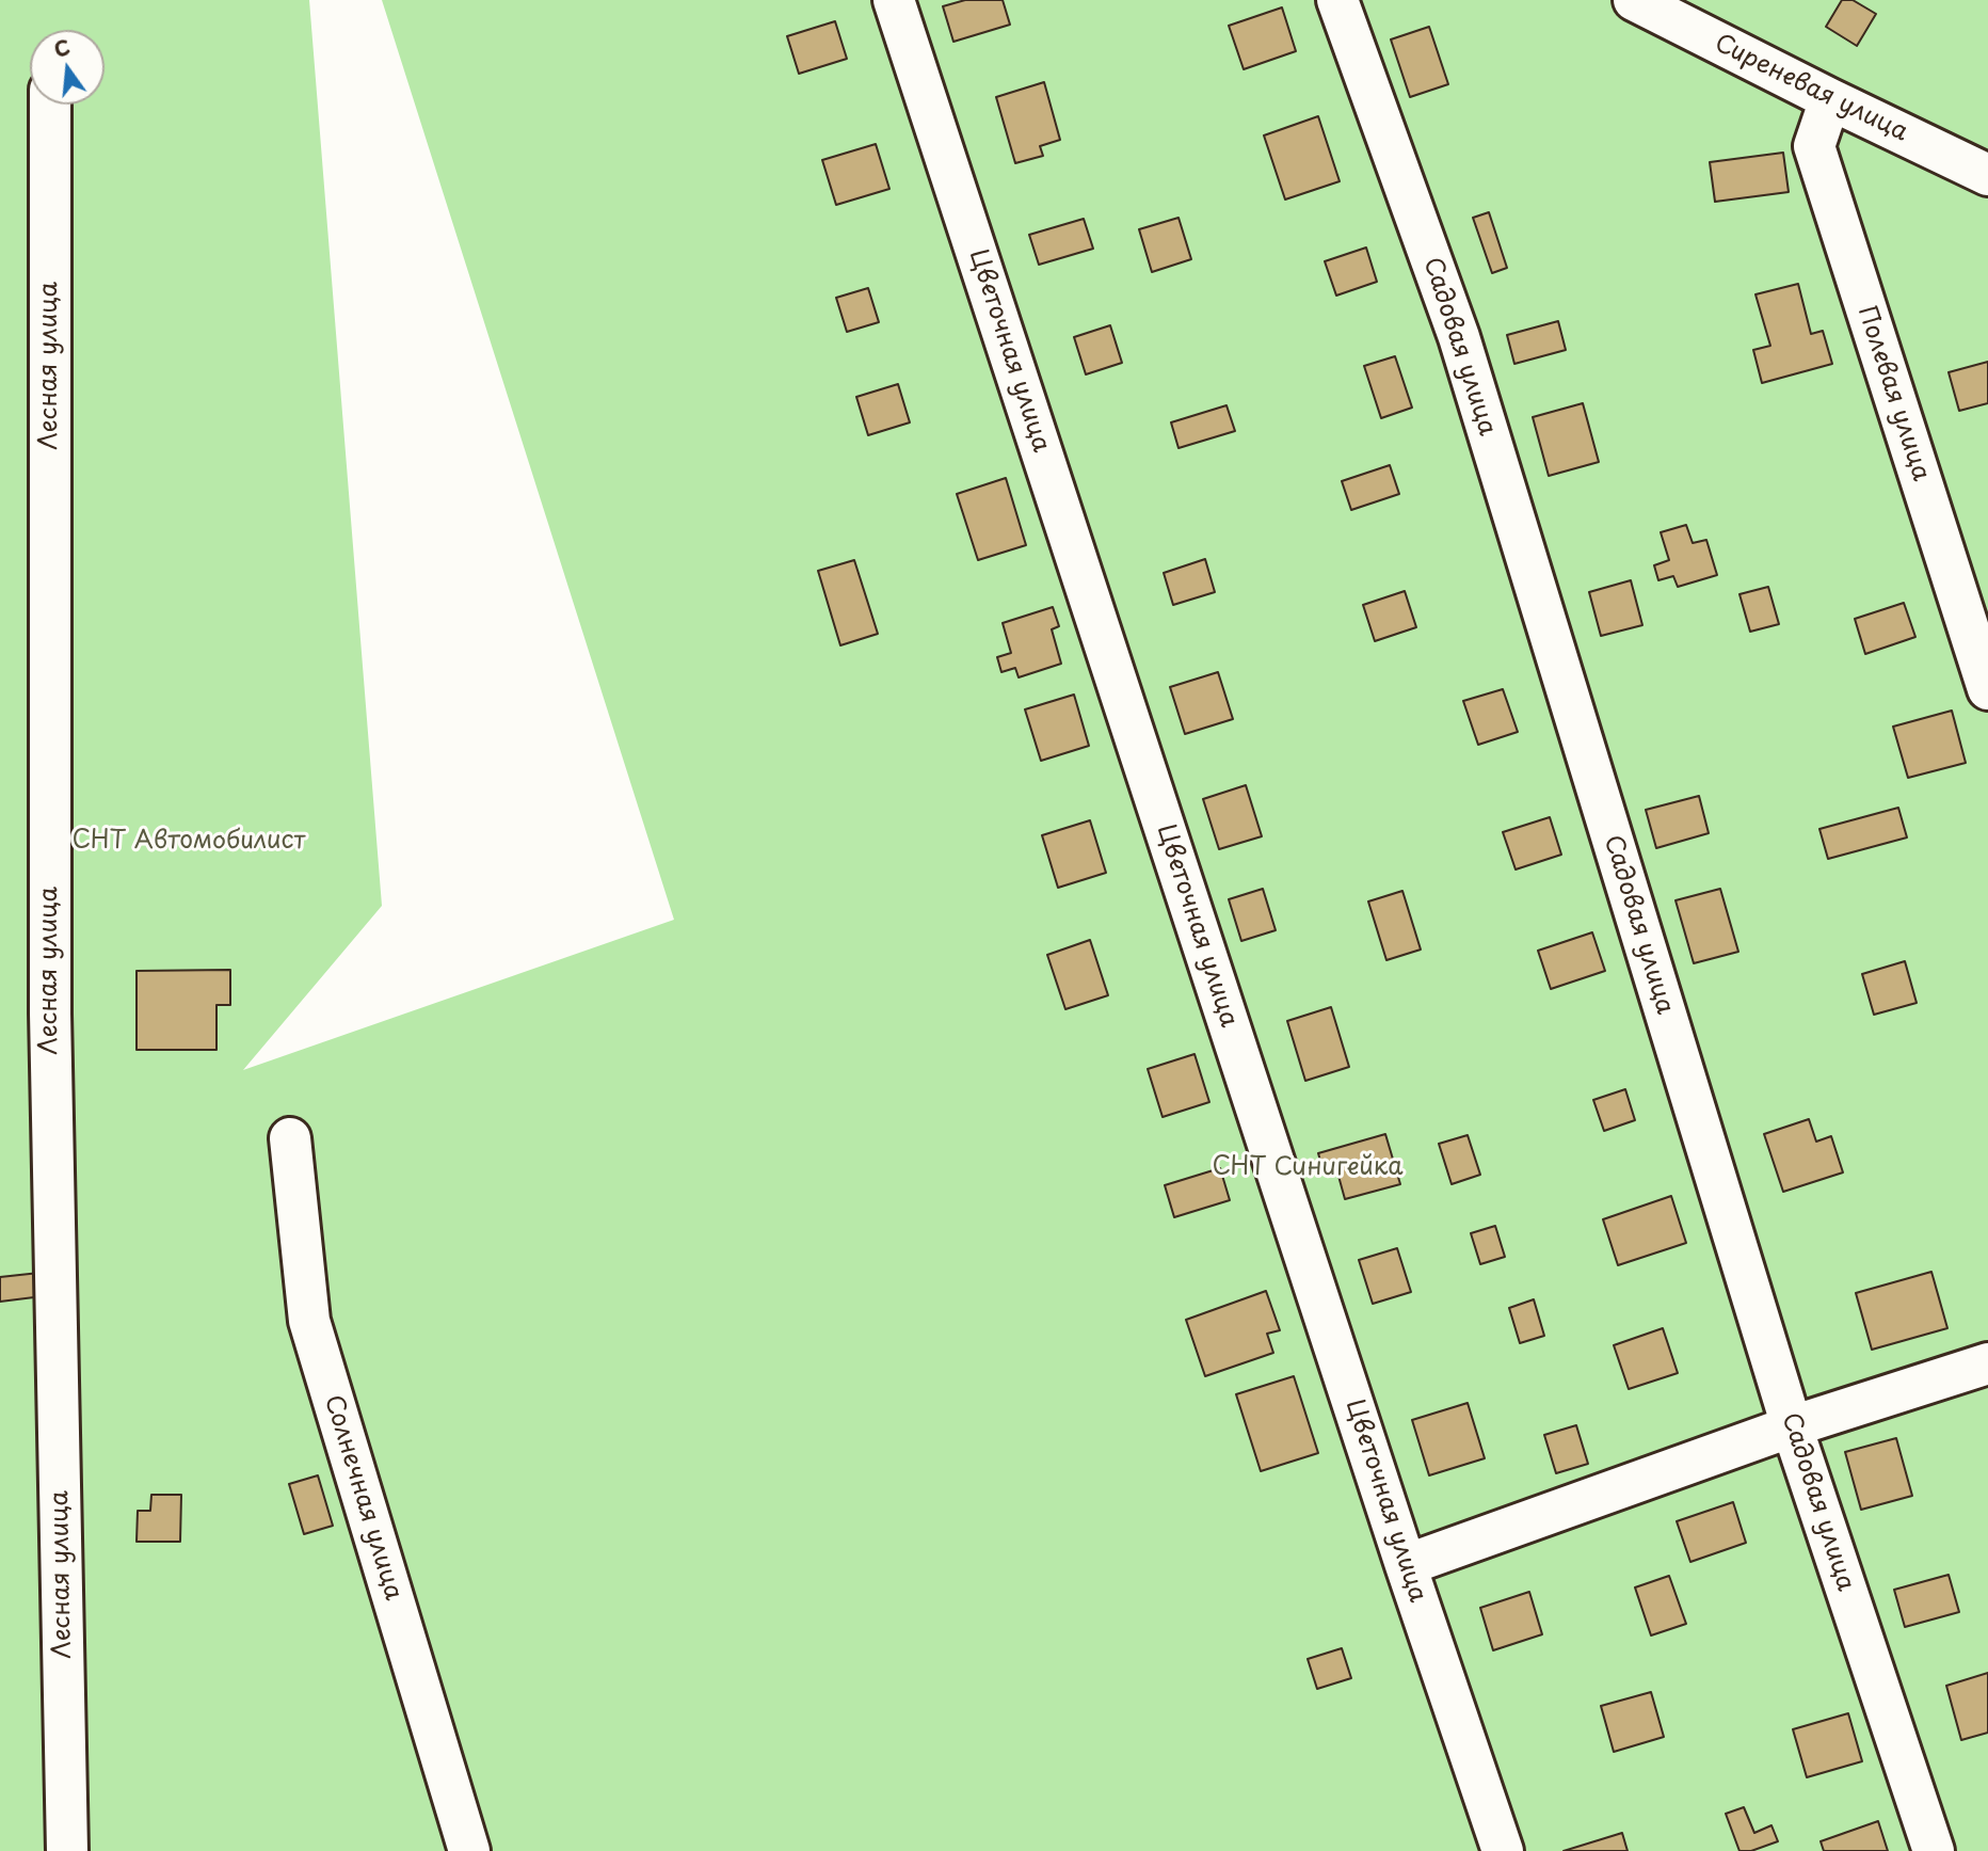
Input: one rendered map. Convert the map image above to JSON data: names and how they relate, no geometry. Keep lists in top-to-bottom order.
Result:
{
  "streets": {
    "street": [
      "Сиреневая улица",
      "Садовая улица",
      "Цветочная улица",
      "Лесная улица",
      "Полевая улица",
      "Солнечная улица"
    ]
  },
  "crossings": [
    ["Сиреневая улица", "Полевая улица"]
  ],
  "parks": ["СНТ Автомобилист", "СНТ Синигейка"],
  "north": "top"
}
